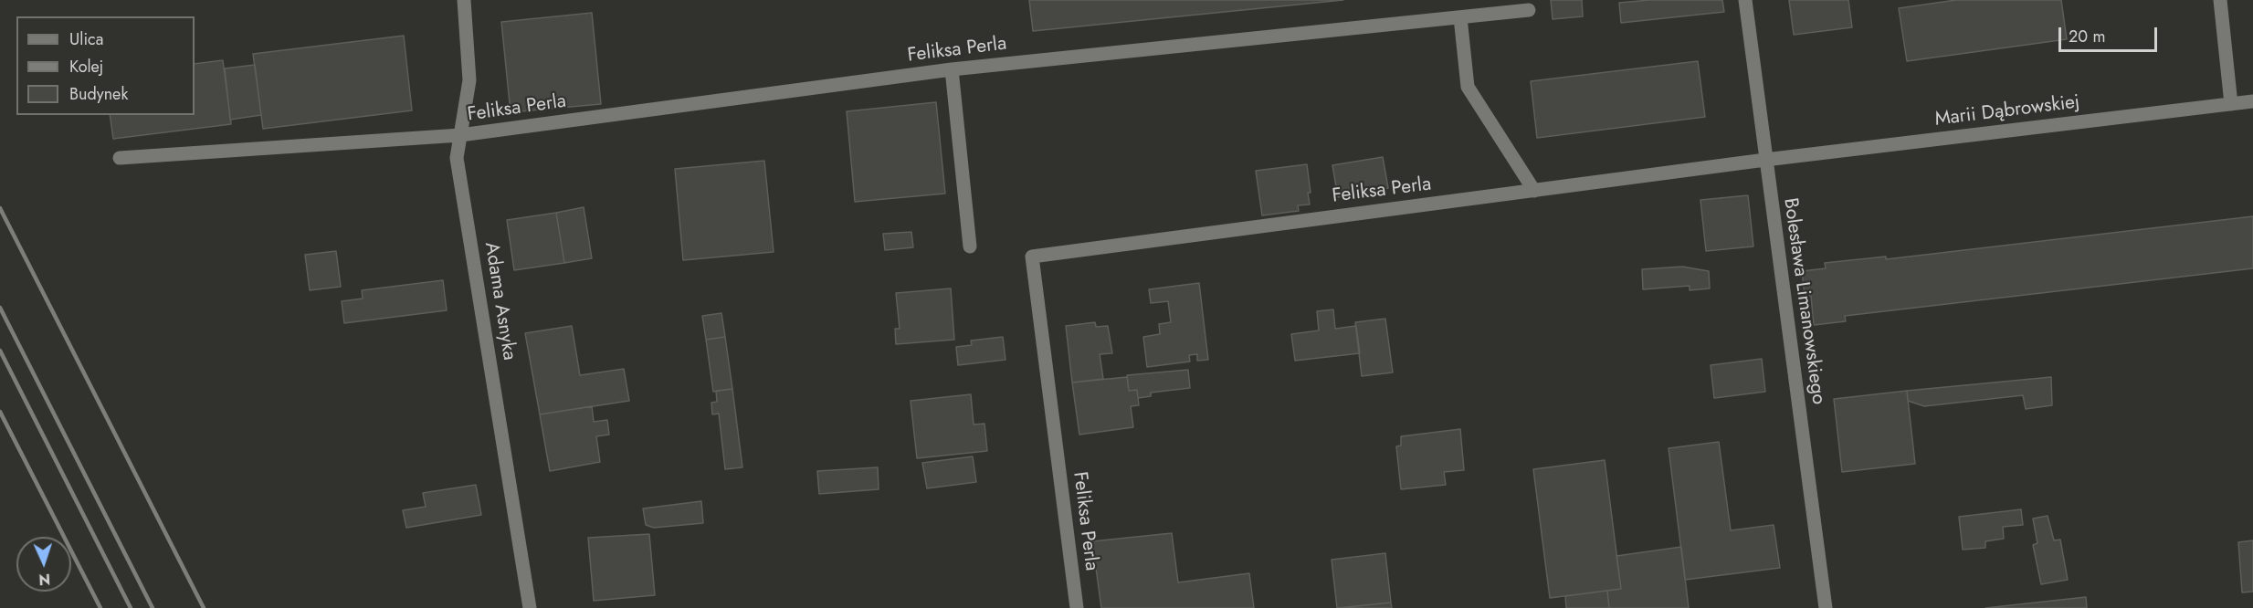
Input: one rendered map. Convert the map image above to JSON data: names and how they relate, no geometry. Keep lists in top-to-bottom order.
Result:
{
  "streets": {
    "street": [
      "Feliksa Perla",
      "Marii Dąbrowskiej",
      "Adama Asnyka",
      "Bolesława Limanowskiego"
    ]
  },
  "crossings": [
    ["Feliksa Perla", "Marii Dąbrowskiej"],
    ["Feliksa Perla", "Adama Asnyka"],
    ["Feliksa Perla", "Bolesława Limanowskiego"],
    ["Marii Dąbrowskiej", "Bolesława Limanowskiego"]
  ],
  "legend": ["Ulica", "Kolej", "Budynek"],
  "scale_bar": "20 m",
  "north": "bottom"
}
